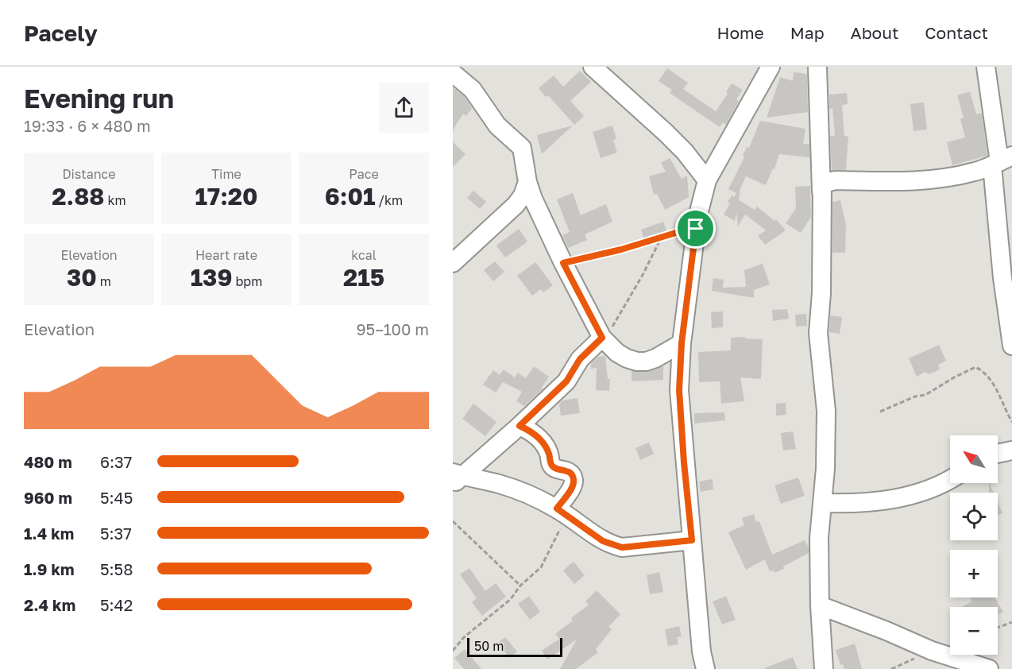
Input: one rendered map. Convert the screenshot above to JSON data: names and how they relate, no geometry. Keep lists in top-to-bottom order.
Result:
{
  "scale_bar": "50 m",
  "north": "top left",
  "page": {
    "header": "Pacely",
    "nav": [
      "Home",
      "Map",
      "About",
      "Contact"
    ],
    "heading": ["Evening run", "19:33 · 6 × 480 m"],
    "stats": [
      ["Distance", "2.88 km"],
      ["Time", "17:20"],
      ["Pace", "6:01 /km"],
      ["Elevation", "30 m"],
      ["Heart rate", "139 bpm"],
      ["kcal", "215"]
    ],
    "chart": ["Elevation", "95–100 m"],
    "map_buttons": ["+", "−"],
    "list": [
      {
        "name": "480 m",
        "note": "6:37"
      },
      {
        "name": "960 m",
        "note": "5:45"
      },
      {
        "name": "1.4 km",
        "note": "5:37"
      },
      {
        "name": "1.9 km",
        "note": "5:58"
      },
      {
        "name": "2.4 km",
        "note": "5:42"
      }
    ],
    "scale": "50 m"
  }
}
